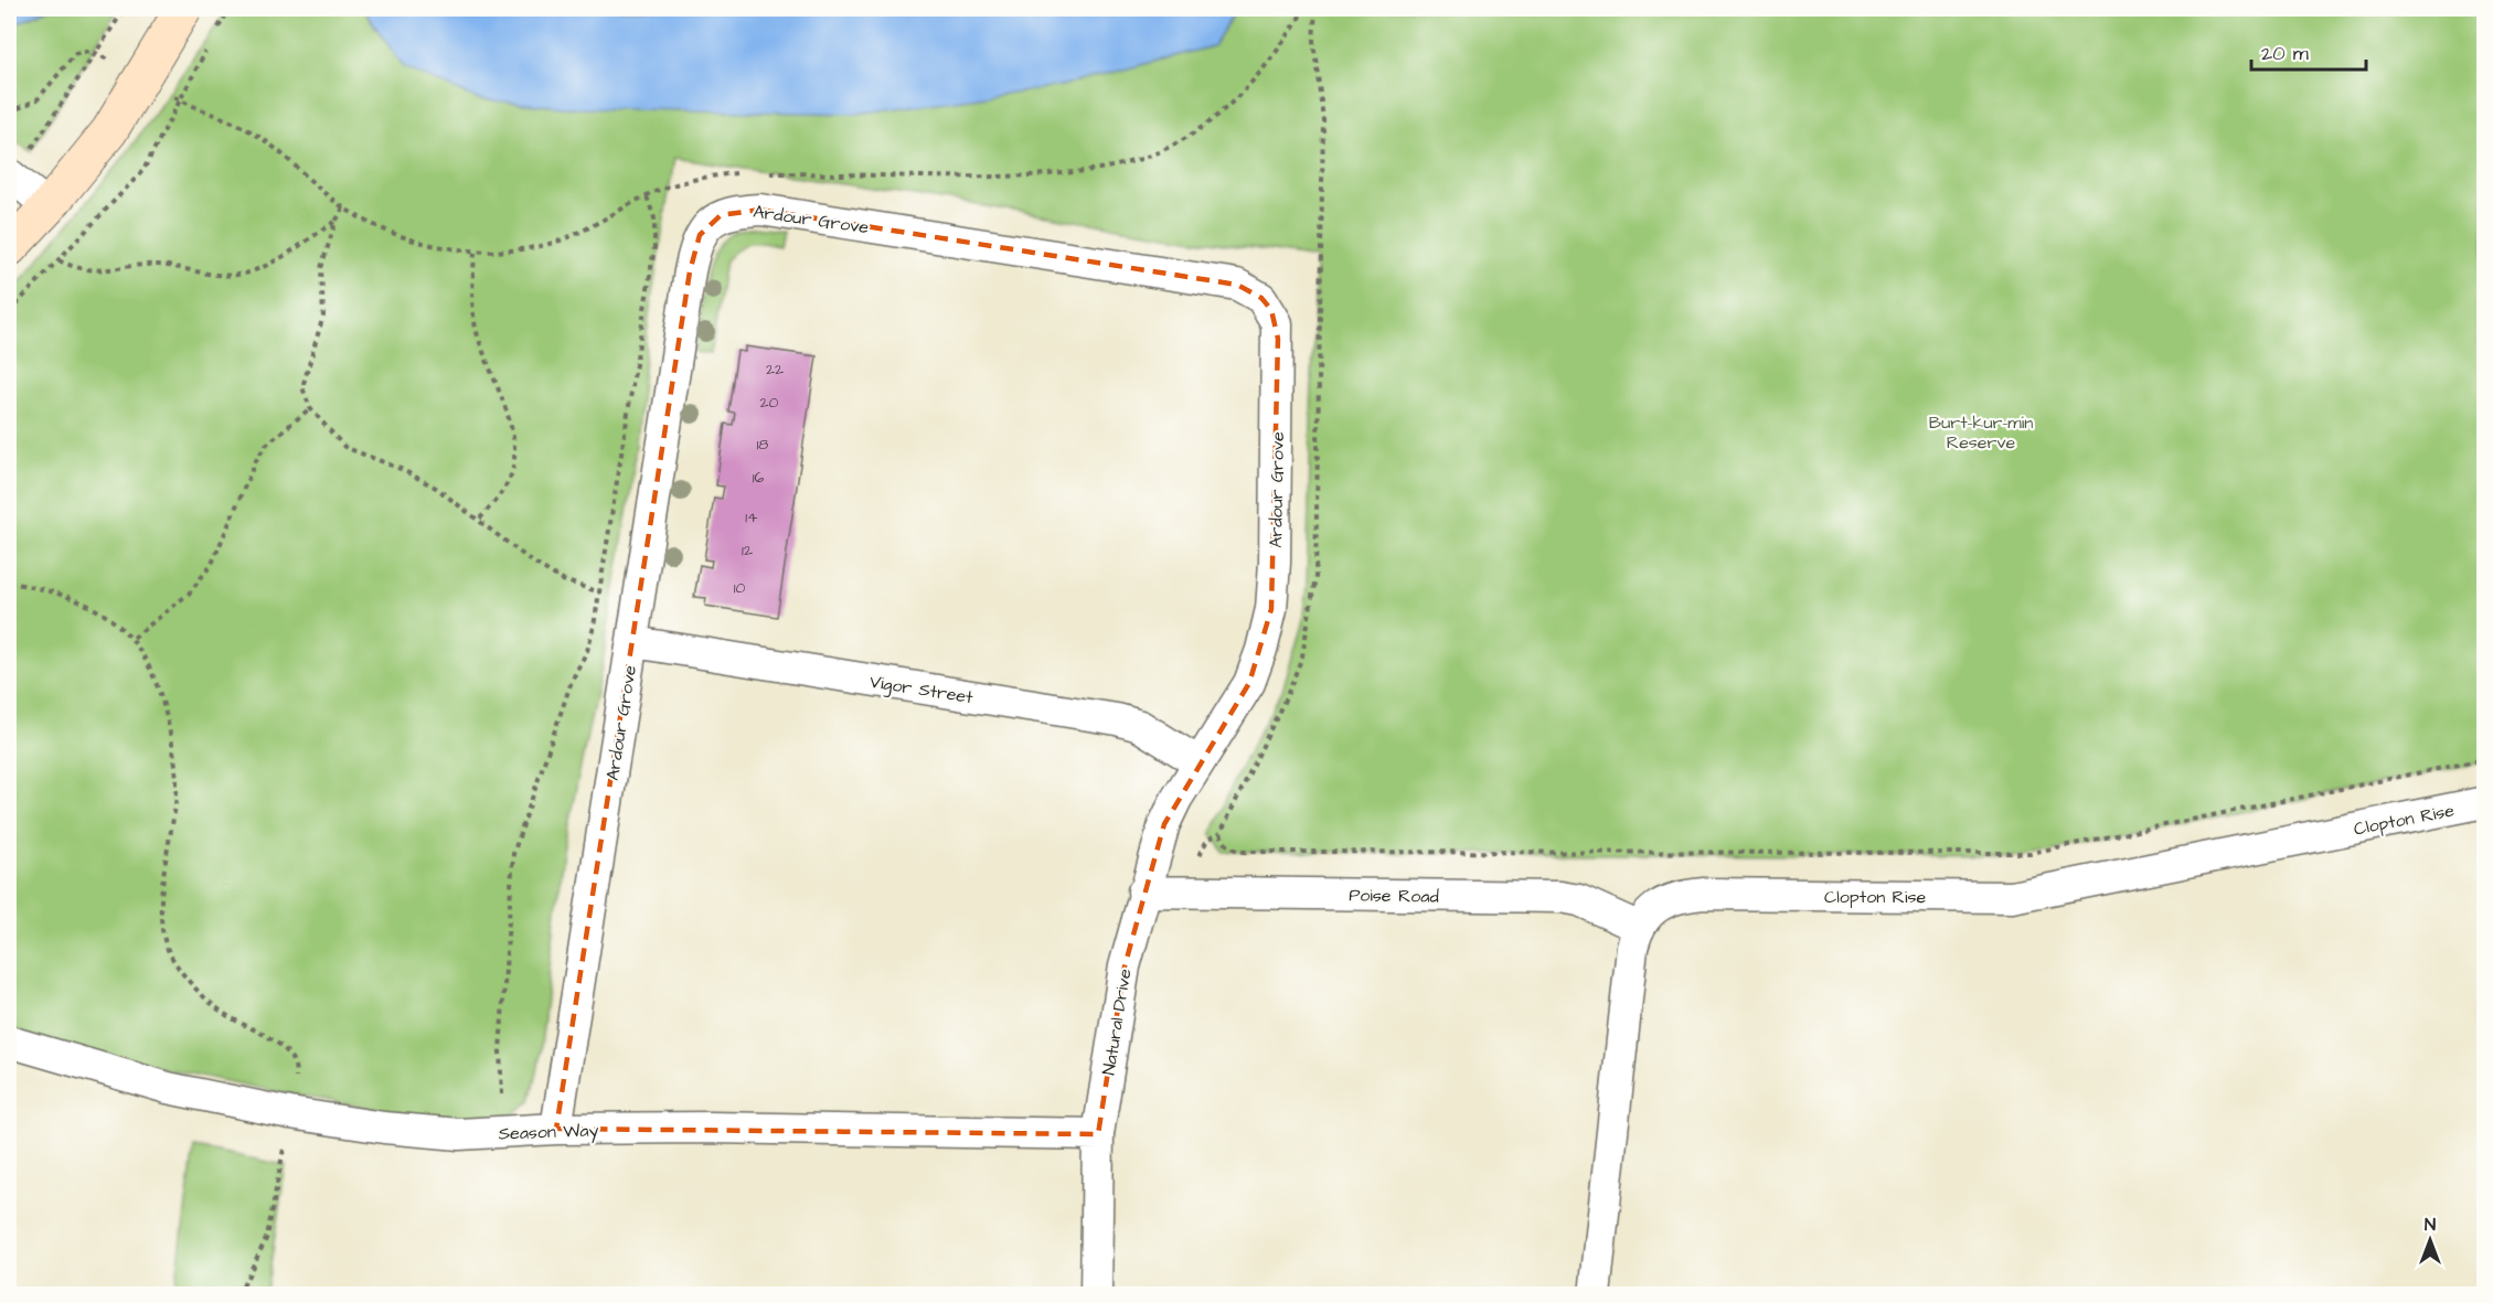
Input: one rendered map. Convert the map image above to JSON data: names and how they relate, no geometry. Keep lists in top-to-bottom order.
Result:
{
  "streets": {
    "street": [
      "Ardour Grove",
      "Vigor Street",
      "Clopton Rise",
      "Poise Road",
      "Natural Drive",
      "Season Way"
    ]
  },
  "crossings": [
    ["Ardour Grove", "Vigor Street"],
    ["Ardour Grove", "Natural Drive"],
    ["Ardour Grove", "Season Way"],
    ["Vigor Street", "Natural Drive"],
    ["Clopton Rise", "Poise Road"],
    ["Poise Road", "Natural Drive"],
    ["Natural Drive", "Season Way"]
  ],
  "parks": ["Burt-kur-min Reserve"],
  "house_numbers": [
    "22",
    "20",
    "18",
    "16",
    "14",
    "12",
    "10"
  ],
  "scale_bar": "20 m",
  "north": "top"
}
